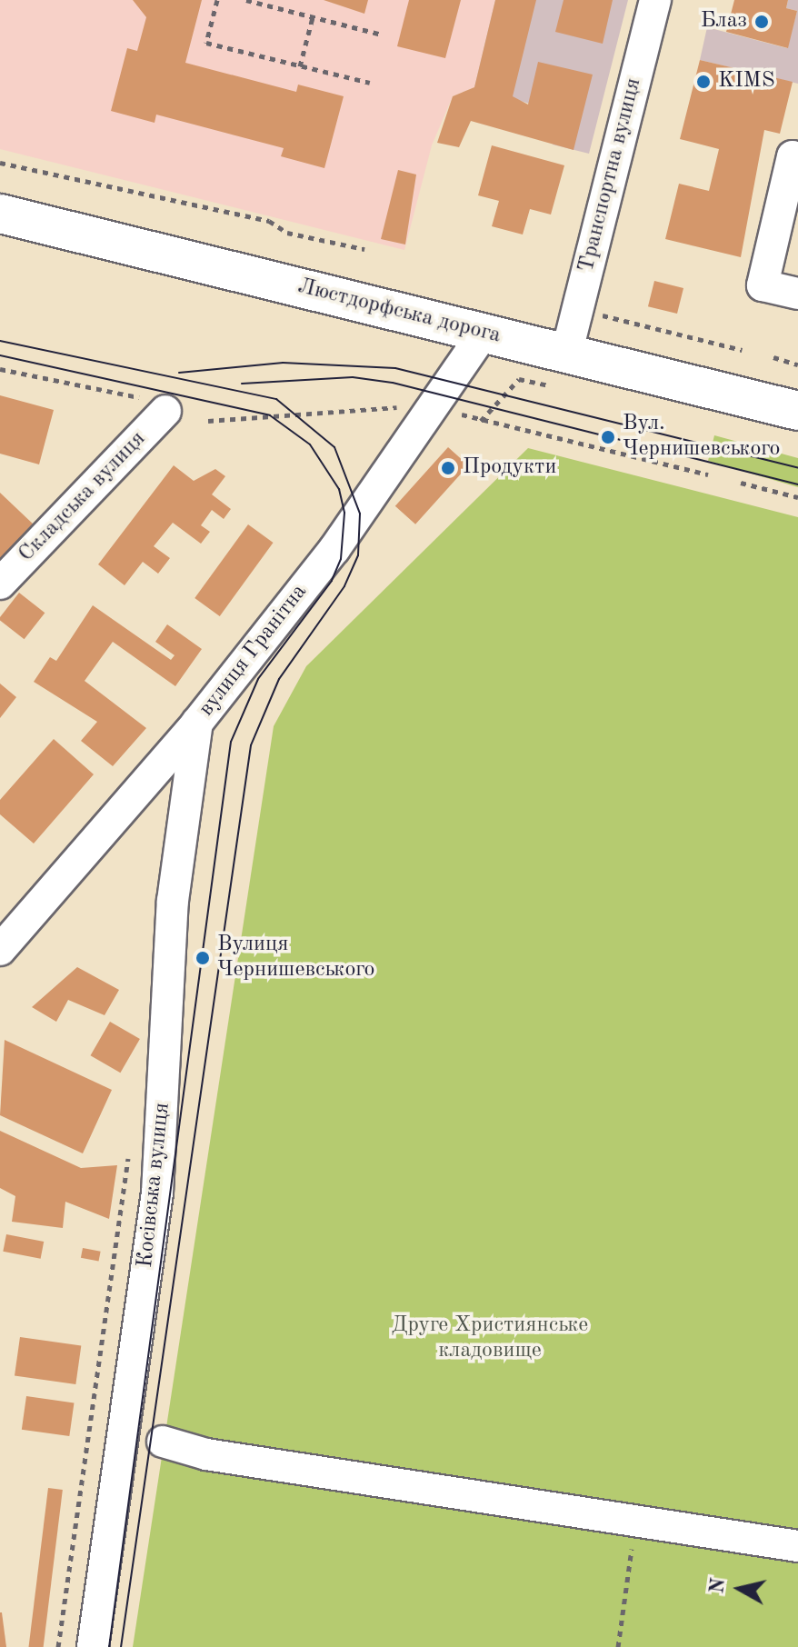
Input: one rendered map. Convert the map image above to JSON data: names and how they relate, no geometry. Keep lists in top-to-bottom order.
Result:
{
  "streets": {
    "main road": ["Люстдорфська дорога"],
    "street": [
      "Транспортна вулиця",
      "Складська вулиця",
      "вулиця Гранітна",
      "Косівська вулиця"
    ]
  },
  "crossings": [
    ["Транспортна вулиця", "Люстдорфська дорога"],
    ["Люстдорфська дорога", "вулиця Гранітна"],
    ["вулиця Гранітна", "Косівська вулиця"]
  ],
  "parks": ["Друге Християнське кладовище"],
  "places": [
    "Блаз",
    "KIMS",
    "Вул. Чернишевського",
    "Продукти",
    "Вулиця Чернишевського"
  ],
  "north": "left"
}
